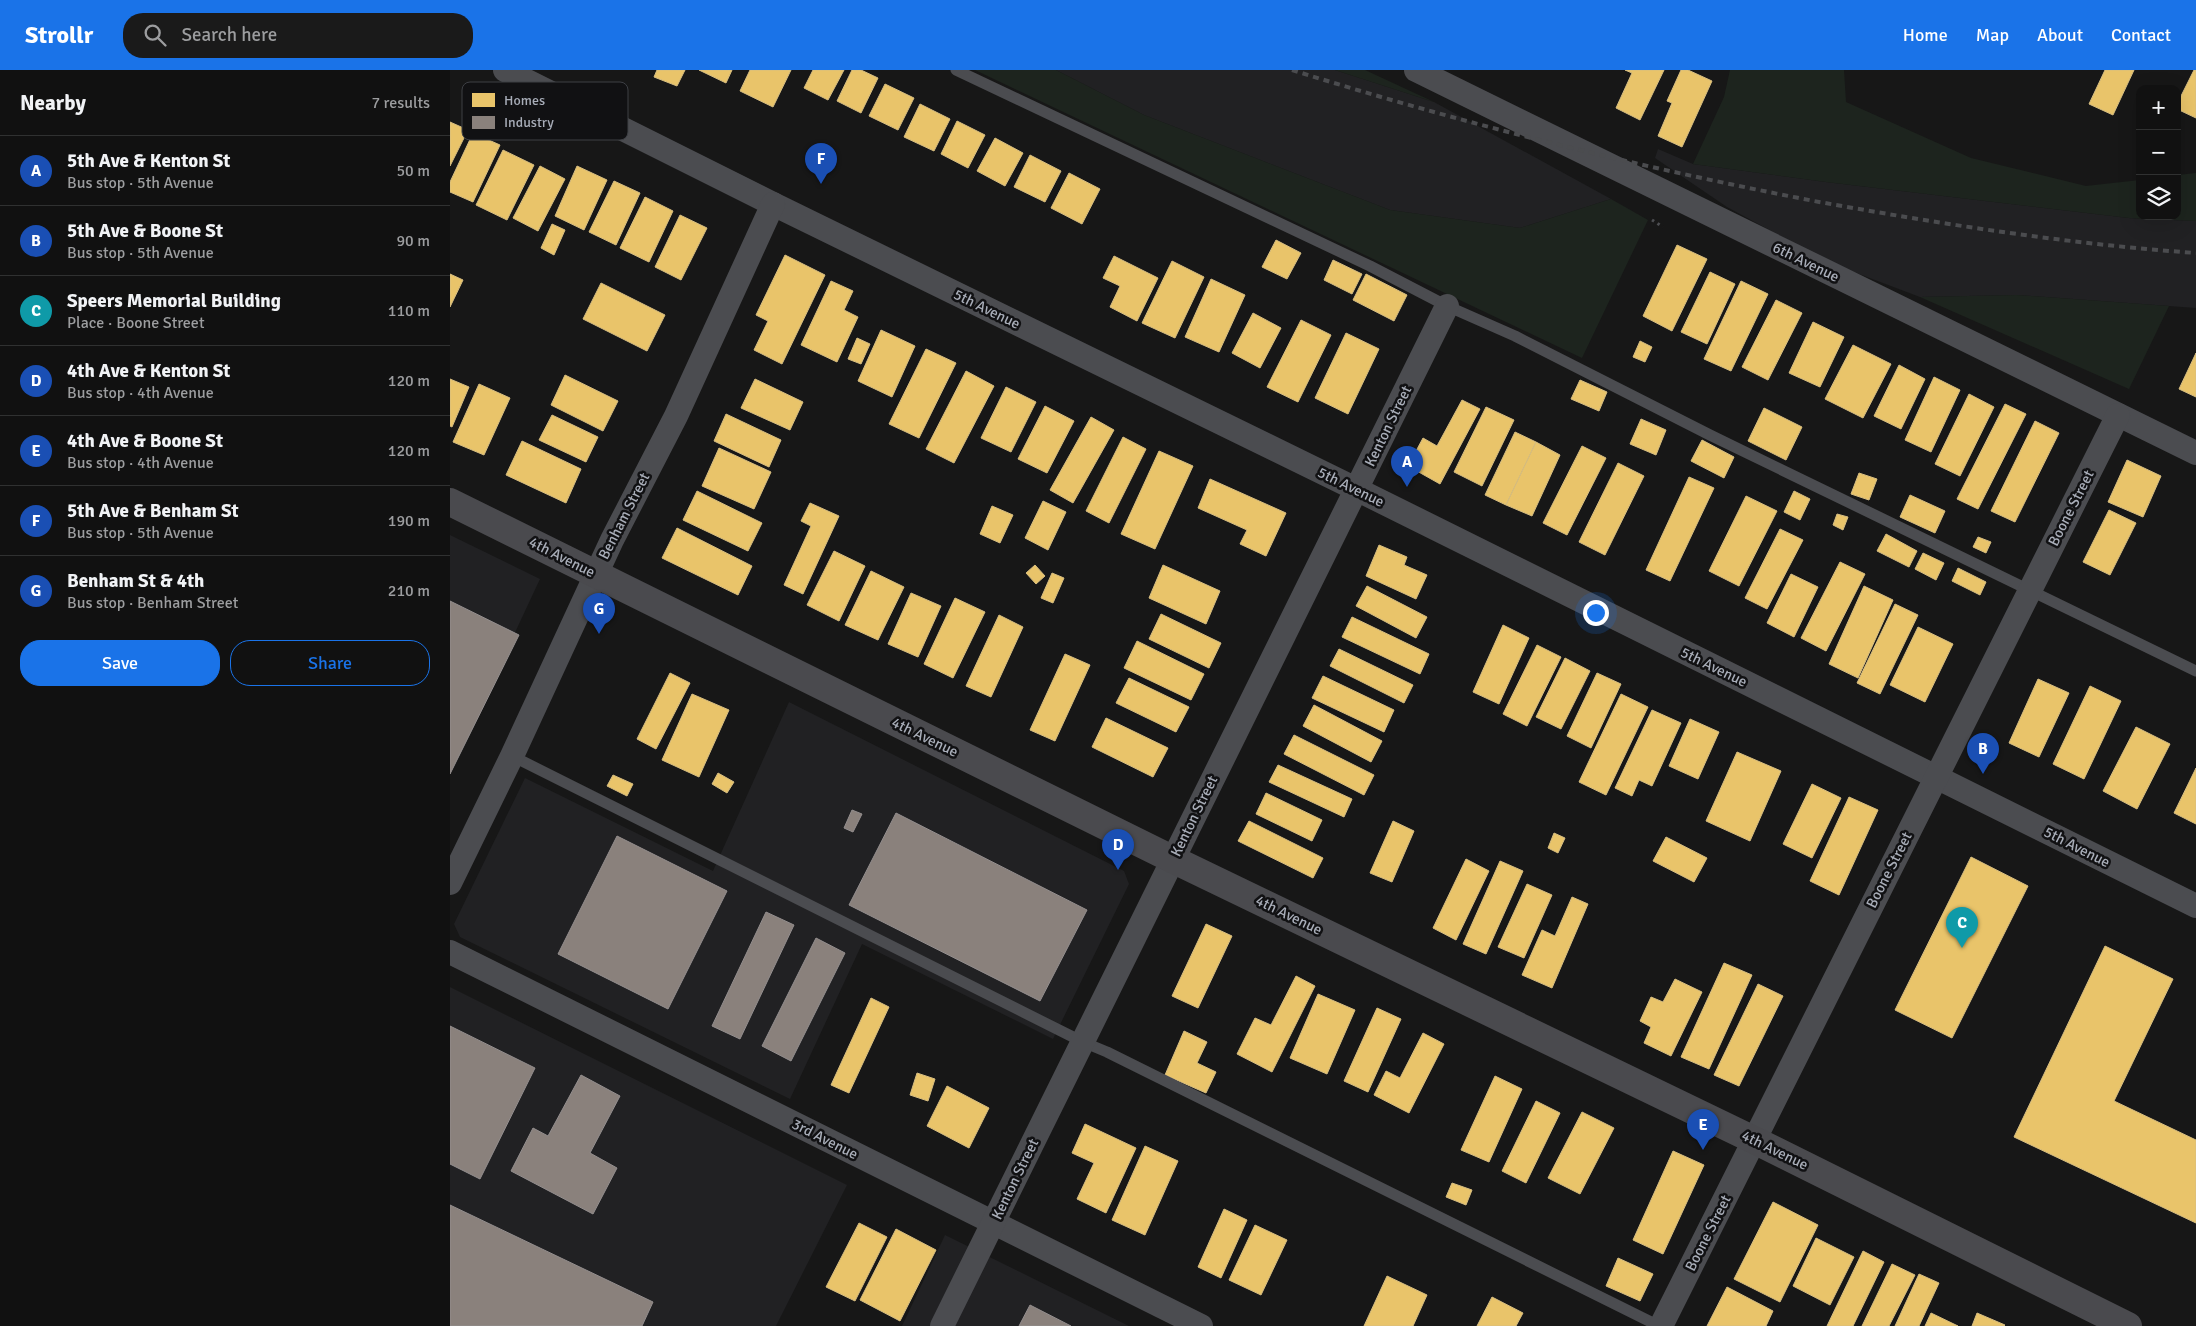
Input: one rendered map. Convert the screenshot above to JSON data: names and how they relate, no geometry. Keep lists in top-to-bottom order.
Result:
{
  "streets": {
    "street": [
      "6th Avenue",
      "5th Avenue",
      "Kenton Street",
      "Boone Street",
      "Benham Street",
      "4th Avenue",
      "3rd Avenue"
    ]
  },
  "crossings": [
    ["6th Avenue", "Boone Street"],
    ["5th Avenue", "Kenton Street"],
    ["5th Avenue", "Boone Street"],
    ["5th Avenue", "Benham Street"],
    ["Kenton Street", "4th Avenue"],
    ["Kenton Street", "3rd Avenue"],
    ["Boone Street", "4th Avenue"],
    ["Benham Street", "4th Avenue"]
  ],
  "legend": ["Homes", "Industry"],
  "page": {
    "header": "Strollr",
    "search": "Search here",
    "nav": [
      "Home",
      "Map",
      "About",
      "Contact"
    ],
    "heading": ["Nearby", "7 results"],
    "map_buttons": ["+", "−"],
    "list": [
      {
        "mark": "A",
        "name": "5th Ave & Kenton St",
        "note": "Bus stop · 5th Avenue",
        "value": "50 m"
      },
      {
        "mark": "B",
        "name": "5th Ave & Boone St",
        "note": "Bus stop · 5th Avenue",
        "value": "90 m"
      },
      {
        "mark": "C",
        "name": "Speers Memorial Building",
        "note": "Place · Boone Street",
        "value": "110 m"
      },
      {
        "mark": "D",
        "name": "4th Ave & Kenton St",
        "note": "Bus stop · 4th Avenue",
        "value": "120 m"
      },
      {
        "mark": "E",
        "name": "4th Ave & Boone St",
        "note": "Bus stop · 4th Avenue",
        "value": "120 m"
      },
      {
        "mark": "F",
        "name": "5th Ave & Benham St",
        "note": "Bus stop · 5th Avenue",
        "value": "190 m"
      },
      {
        "mark": "G",
        "name": "Benham St & 4th",
        "note": "Bus stop · Benham Street",
        "value": "210 m"
      }
    ],
    "pins": [
      "F",
      "A",
      "G",
      "B",
      "D",
      "C",
      "E"
    ],
    "buttons": ["Save", "Share"]
  }
}
